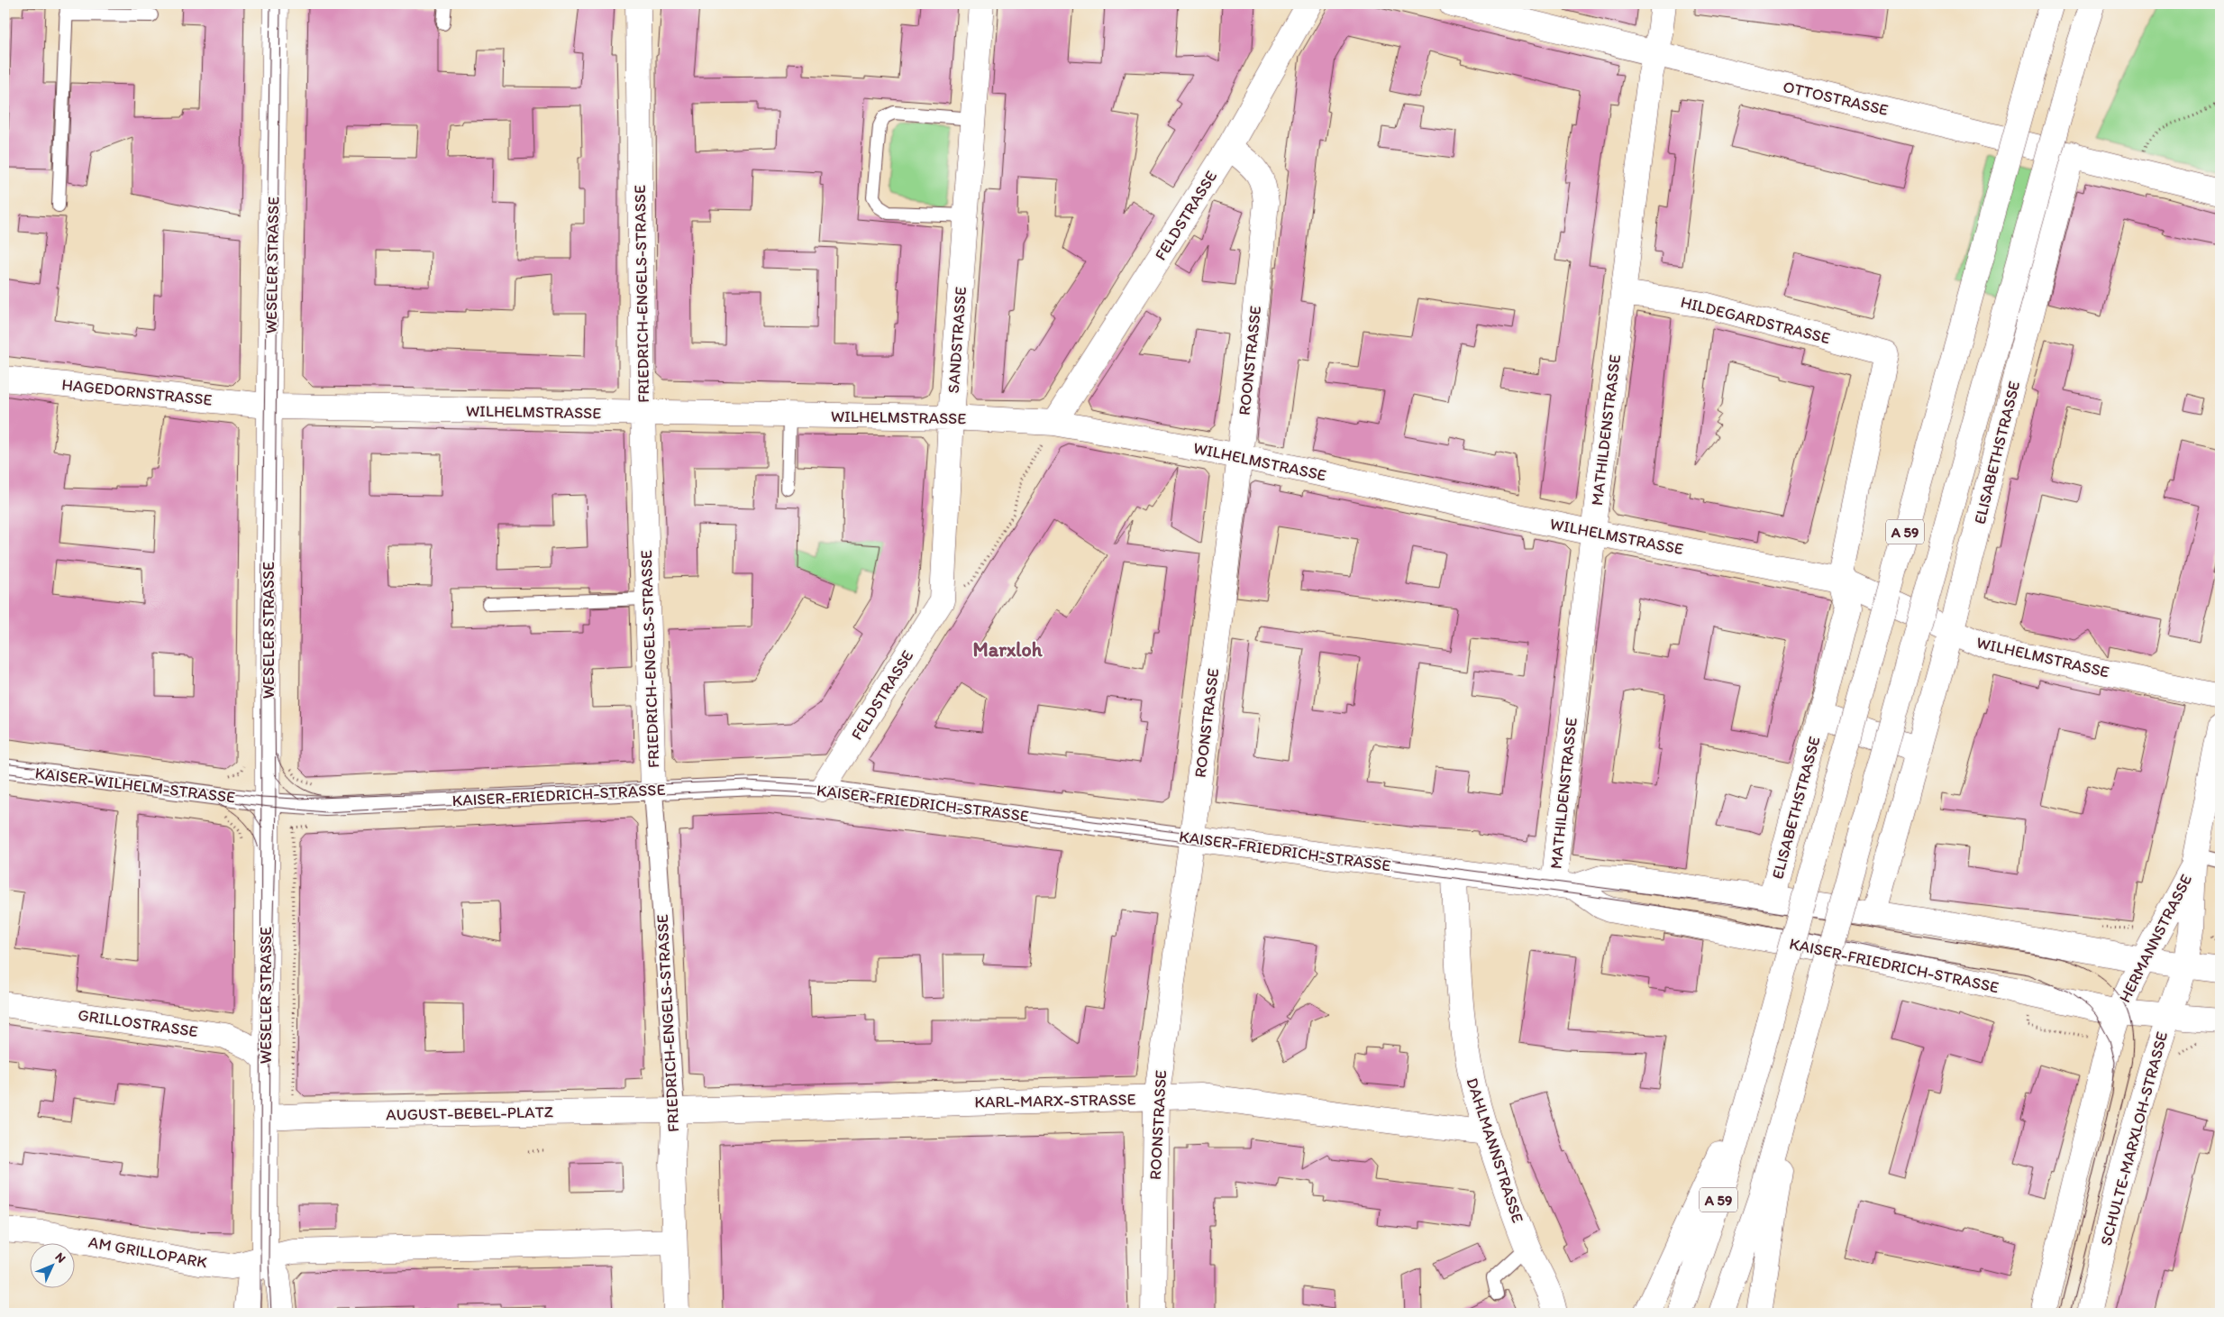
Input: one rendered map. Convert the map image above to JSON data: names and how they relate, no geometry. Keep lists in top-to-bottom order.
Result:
{
  "streets": {
    "main road": [
      "OTTOSTRASSE",
      "FELDSTRASSE",
      "WESELER STRASSE",
      "FRIEDRICH-ENGELS-STRASSE",
      "HILDEGARDSTRASSE",
      "SANDSTRASSE",
      "ROONSTRASSE",
      "HAGEDORNSTRASSE",
      "WILHELMSTRASSE",
      "MATHILDENSTRASSE",
      "ELISABETHSTRASSE",
      "A 59",
      "KAISER-FRIEDRICH-STRASSE",
      "HERMANNSTRASSE",
      "GRILLOSTRASSE",
      "KARL-MARX-STRASSE",
      "AUGUST-BEBEL-PLATZ",
      "SCHULTE-MARXLOH-STRASSE",
      "DAHLMANNSTRASSE",
      "AM GRILLOPARK"
    ],
    "street": ["KAISER-WILHELM-STRASSE"]
  },
  "crossings": [
    ["OTTOSTRASSE", "MATHILDENSTRASSE"],
    ["OTTOSTRASSE", "ELISABETHSTRASSE"],
    ["FELDSTRASSE", "SANDSTRASSE"],
    ["FELDSTRASSE", "ROONSTRASSE"],
    ["FELDSTRASSE", "WILHELMSTRASSE"],
    ["FELDSTRASSE", "KAISER-FRIEDRICH-STRASSE"],
    ["WESELER STRASSE", "HAGEDORNSTRASSE"],
    ["WESELER STRASSE", "WILHELMSTRASSE"],
    ["WESELER STRASSE", "KAISER-WILHELM-STRASSE"],
    ["WESELER STRASSE", "KAISER-FRIEDRICH-STRASSE"],
    ["WESELER STRASSE", "GRILLOSTRASSE"],
    ["WESELER STRASSE", "AUGUST-BEBEL-PLATZ"],
    ["WESELER STRASSE", "AM GRILLOPARK"],
    ["FRIEDRICH-ENGELS-STRASSE", "WILHELMSTRASSE"],
    ["FRIEDRICH-ENGELS-STRASSE", "KAISER-FRIEDRICH-STRASSE"],
    ["FRIEDRICH-ENGELS-STRASSE", "KARL-MARX-STRASSE"],
    ["FRIEDRICH-ENGELS-STRASSE", "AUGUST-BEBEL-PLATZ"],
    ["HILDEGARDSTRASSE", "MATHILDENSTRASSE"],
    ["HILDEGARDSTRASSE", "ELISABETHSTRASSE"],
    ["SANDSTRASSE", "WILHELMSTRASSE"],
    ["ROONSTRASSE", "WILHELMSTRASSE"],
    ["ROONSTRASSE", "KAISER-FRIEDRICH-STRASSE"],
    ["ROONSTRASSE", "KARL-MARX-STRASSE"],
    ["HAGEDORNSTRASSE", "WILHELMSTRASSE"],
    ["WILHELMSTRASSE", "MATHILDENSTRASSE"],
    ["WILHELMSTRASSE", "ELISABETHSTRASSE"],
    ["MATHILDENSTRASSE", "KAISER-FRIEDRICH-STRASSE"],
    ["ELISABETHSTRASSE", "KAISER-FRIEDRICH-STRASSE"],
    ["KAISER-WILHELM-STRASSE", "KAISER-FRIEDRICH-STRASSE"],
    ["KAISER-FRIEDRICH-STRASSE", "HERMANNSTRASSE"],
    ["KAISER-FRIEDRICH-STRASSE", "SCHULTE-MARXLOH-STRASSE"],
    ["KAISER-FRIEDRICH-STRASSE", "DAHLMANNSTRASSE"],
    ["HERMANNSTRASSE", "SCHULTE-MARXLOH-STRASSE"],
    ["KARL-MARX-STRASSE", "AUGUST-BEBEL-PLATZ"],
    ["KARL-MARX-STRASSE", "DAHLMANNSTRASSE"]
  ],
  "districts": ["Marxloh"],
  "north": "top right"
}
